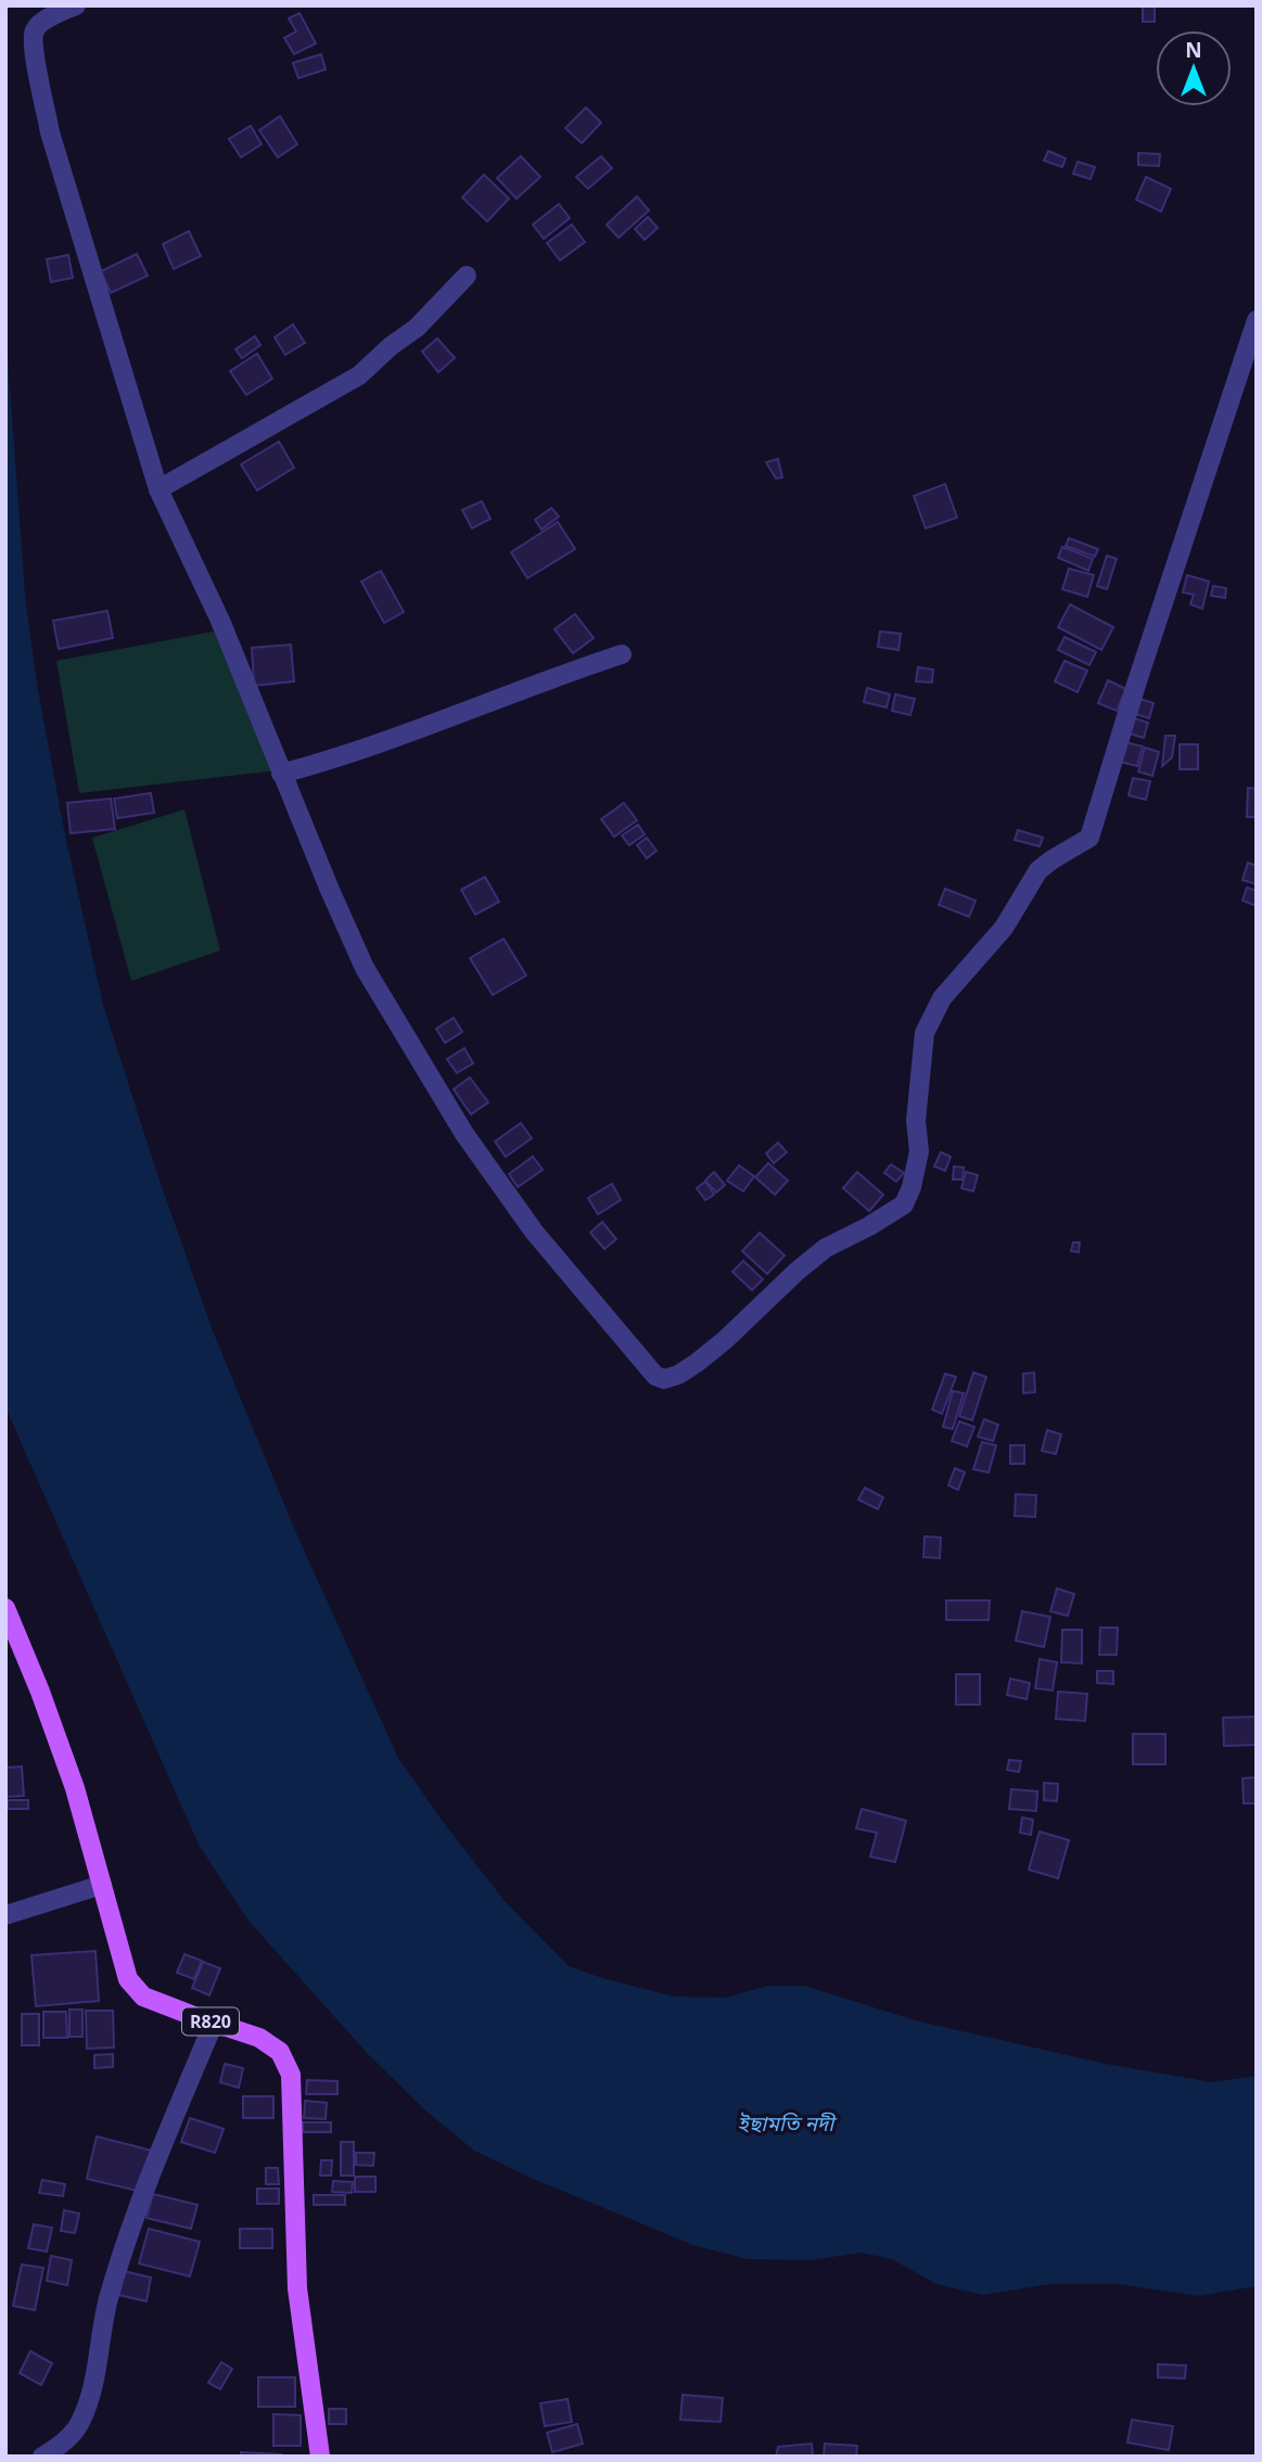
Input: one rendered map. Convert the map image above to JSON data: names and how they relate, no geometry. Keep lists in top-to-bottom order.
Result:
{
  "streets": {
    "main road": ["R820"]
  },
  "water": ["ইছামতি নদী"],
  "north": "top"
}
